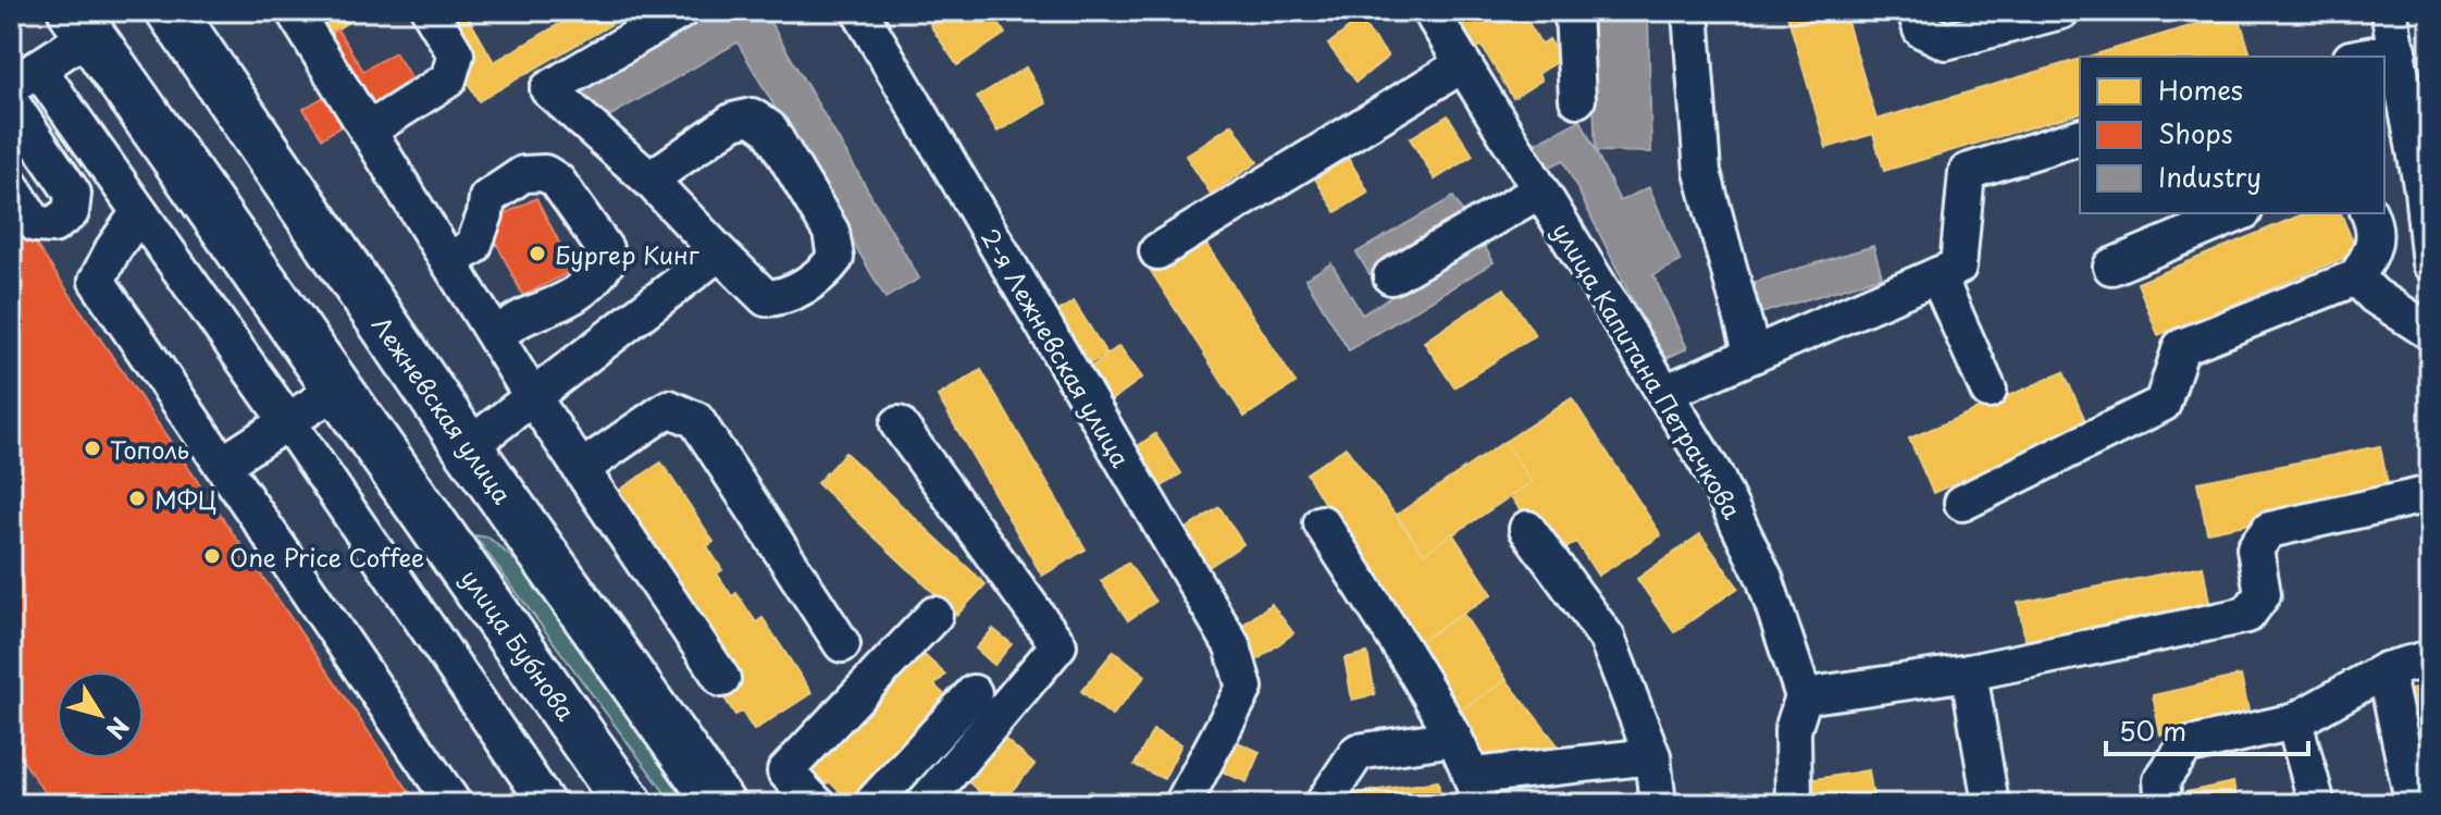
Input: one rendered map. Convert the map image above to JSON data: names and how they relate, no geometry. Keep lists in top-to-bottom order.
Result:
{
  "streets": {
    "highway": ["Лежневская улица", "улица Бубнова"],
    "street": ["2-я Лежневская улица", "улица Капитана Петрачкова"]
  },
  "places": [
    "Бургер Кинг",
    "Тополь",
    "МФЦ",
    "One Price Coffee"
  ],
  "legend": ["Homes", "Shops", "Industry"],
  "scale_bar": "50 m",
  "north": "bottom right"
}
